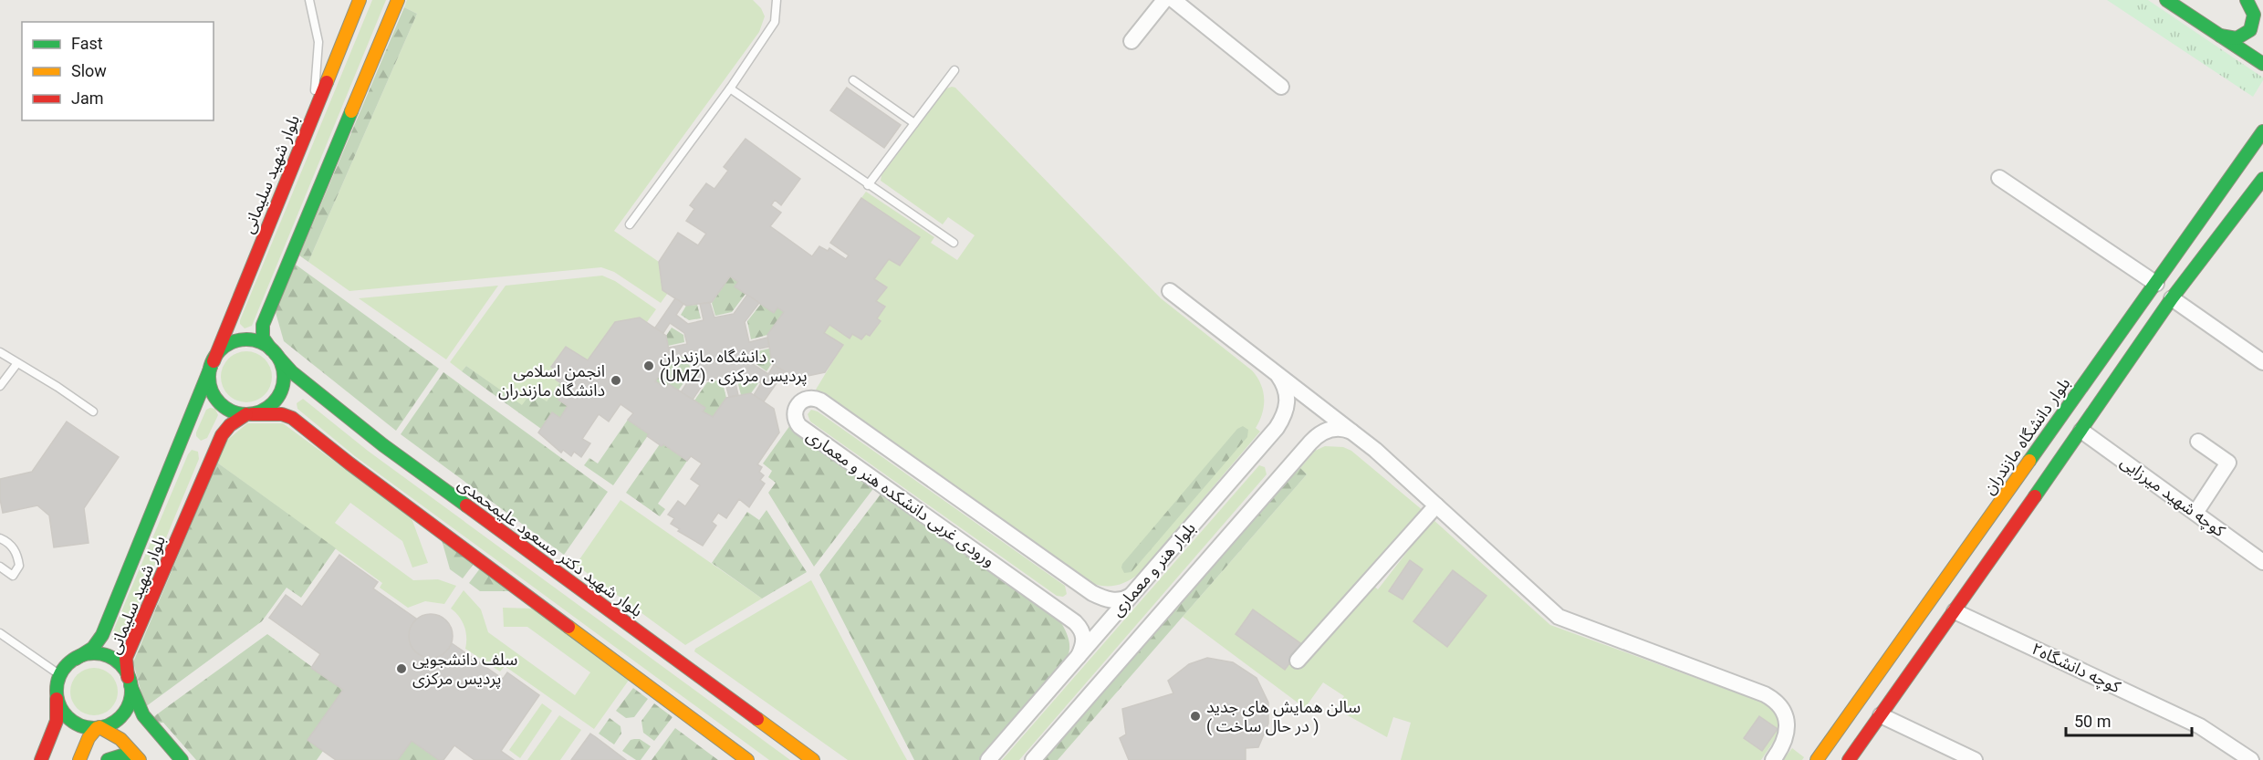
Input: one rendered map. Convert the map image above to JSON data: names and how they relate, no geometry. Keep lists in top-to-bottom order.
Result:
{
  "streets": {
    "main road": ["بلوار شهید سلیمانی", "بلوار دانشگاه مازندران", "بلوار شهید دکتر مسعود علیمحمدی"],
    "street": [
      "کوچه شهید میرزایی",
      "ورودی غربی دانشکده هنر و معماری",
      "بلوار هنر و معماری",
      "کوچه دانشگاه۲"
    ]
  },
  "crossings": [
    ["بلوار شهید سلیمانی", "بلوار شهید دکتر مسعود علیمحمدی"],
    ["ورودی غربی دانشکده هنر و معماری", "بلوار هنر و معماری"]
  ],
  "places": [
    "دانشگاه مازندران . (UMZ) . پردیس مرکزی",
    "انجمن اسلامی دانشگاه مازندران",
    "سلف دانشجویی پردیس مرکزی",
    "سالن همایش های جدید ( در حال ساخت )"
  ],
  "legend": ["Fast", "Slow", "Jam"],
  "scale_bar": "50 m"
}
